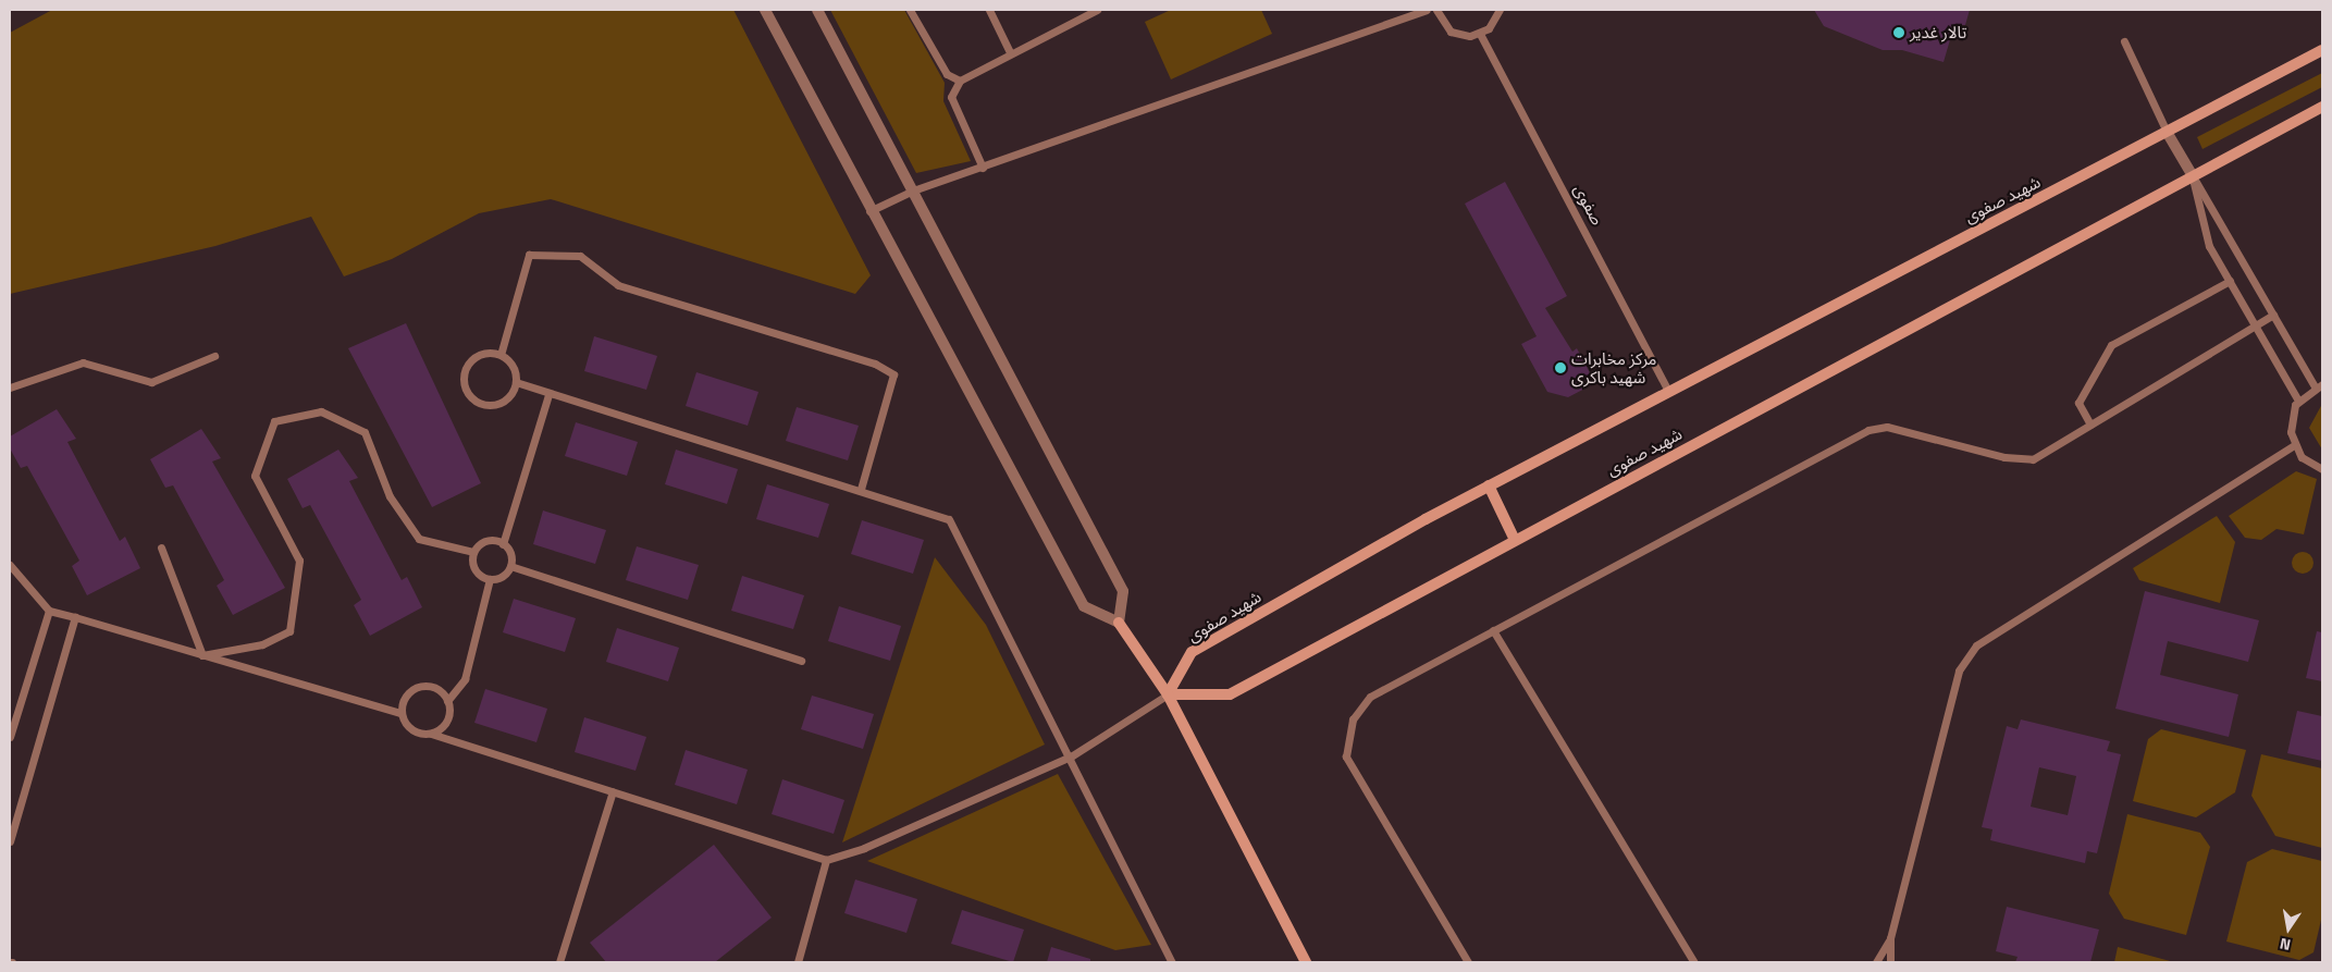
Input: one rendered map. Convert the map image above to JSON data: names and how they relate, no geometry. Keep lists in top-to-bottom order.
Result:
{
  "streets": {
    "street": ["شهید صفوی"],
    "lane": ["صفوی"]
  },
  "crossings": [
    ["شهید صفوی", "صفوی"]
  ],
  "places": ["تالار غدیر", "مرکز مخابرات شهید باکری"],
  "north": "bottom"
}
